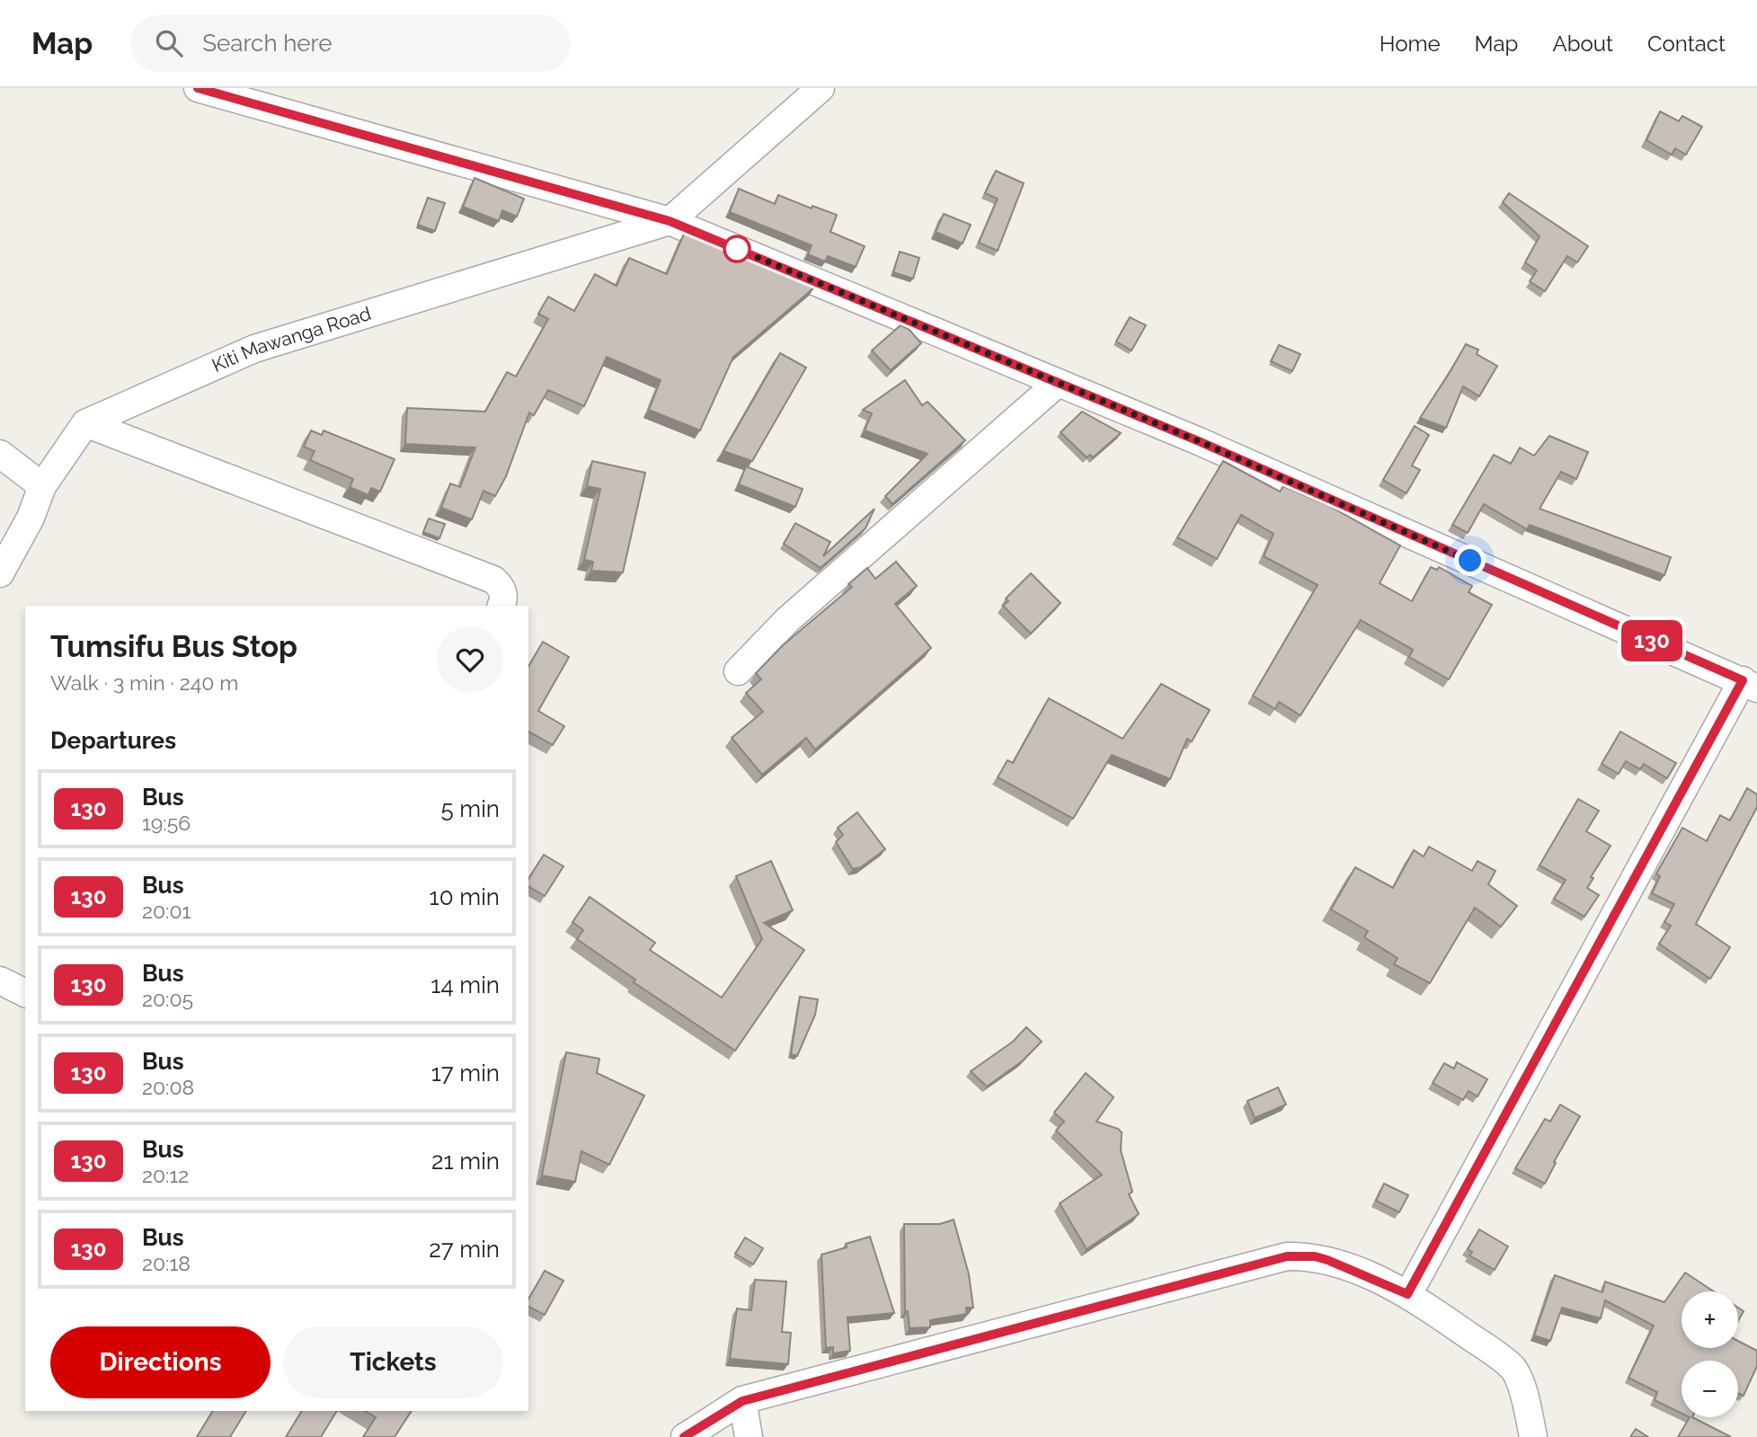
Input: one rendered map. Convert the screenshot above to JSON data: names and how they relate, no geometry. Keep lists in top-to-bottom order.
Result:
{
  "streets": {
    "street": ["Kiti Mawanga Road"]
  },
  "lines": ["bus line 130"],
  "page": {
    "header": "Map",
    "search": "Search here",
    "nav": [
      "Home",
      "Map",
      "About",
      "Contact"
    ],
    "on_map": "130",
    "heading": [
      ["Tumsifu Bus Stop", "Walk · 3 min · 240 m"],
      "Departures"
    ],
    "list": [
      {
        "mark": "130",
        "name": "Bus",
        "note": "19:56",
        "value": "5 min"
      },
      {
        "mark": "130",
        "name": "Bus",
        "note": "20:01",
        "value": "10 min"
      },
      {
        "mark": "130",
        "name": "Bus",
        "note": "20:05",
        "value": "14 min"
      },
      {
        "mark": "130",
        "name": "Bus",
        "note": "20:08",
        "value": "17 min"
      },
      {
        "mark": "130",
        "name": "Bus",
        "note": "20:12",
        "value": "21 min"
      },
      {
        "mark": "130",
        "name": "Bus",
        "note": "20:18",
        "value": "27 min"
      }
    ],
    "map_buttons": ["+", "−"],
    "buttons": ["Directions", "Tickets"]
  }
}
